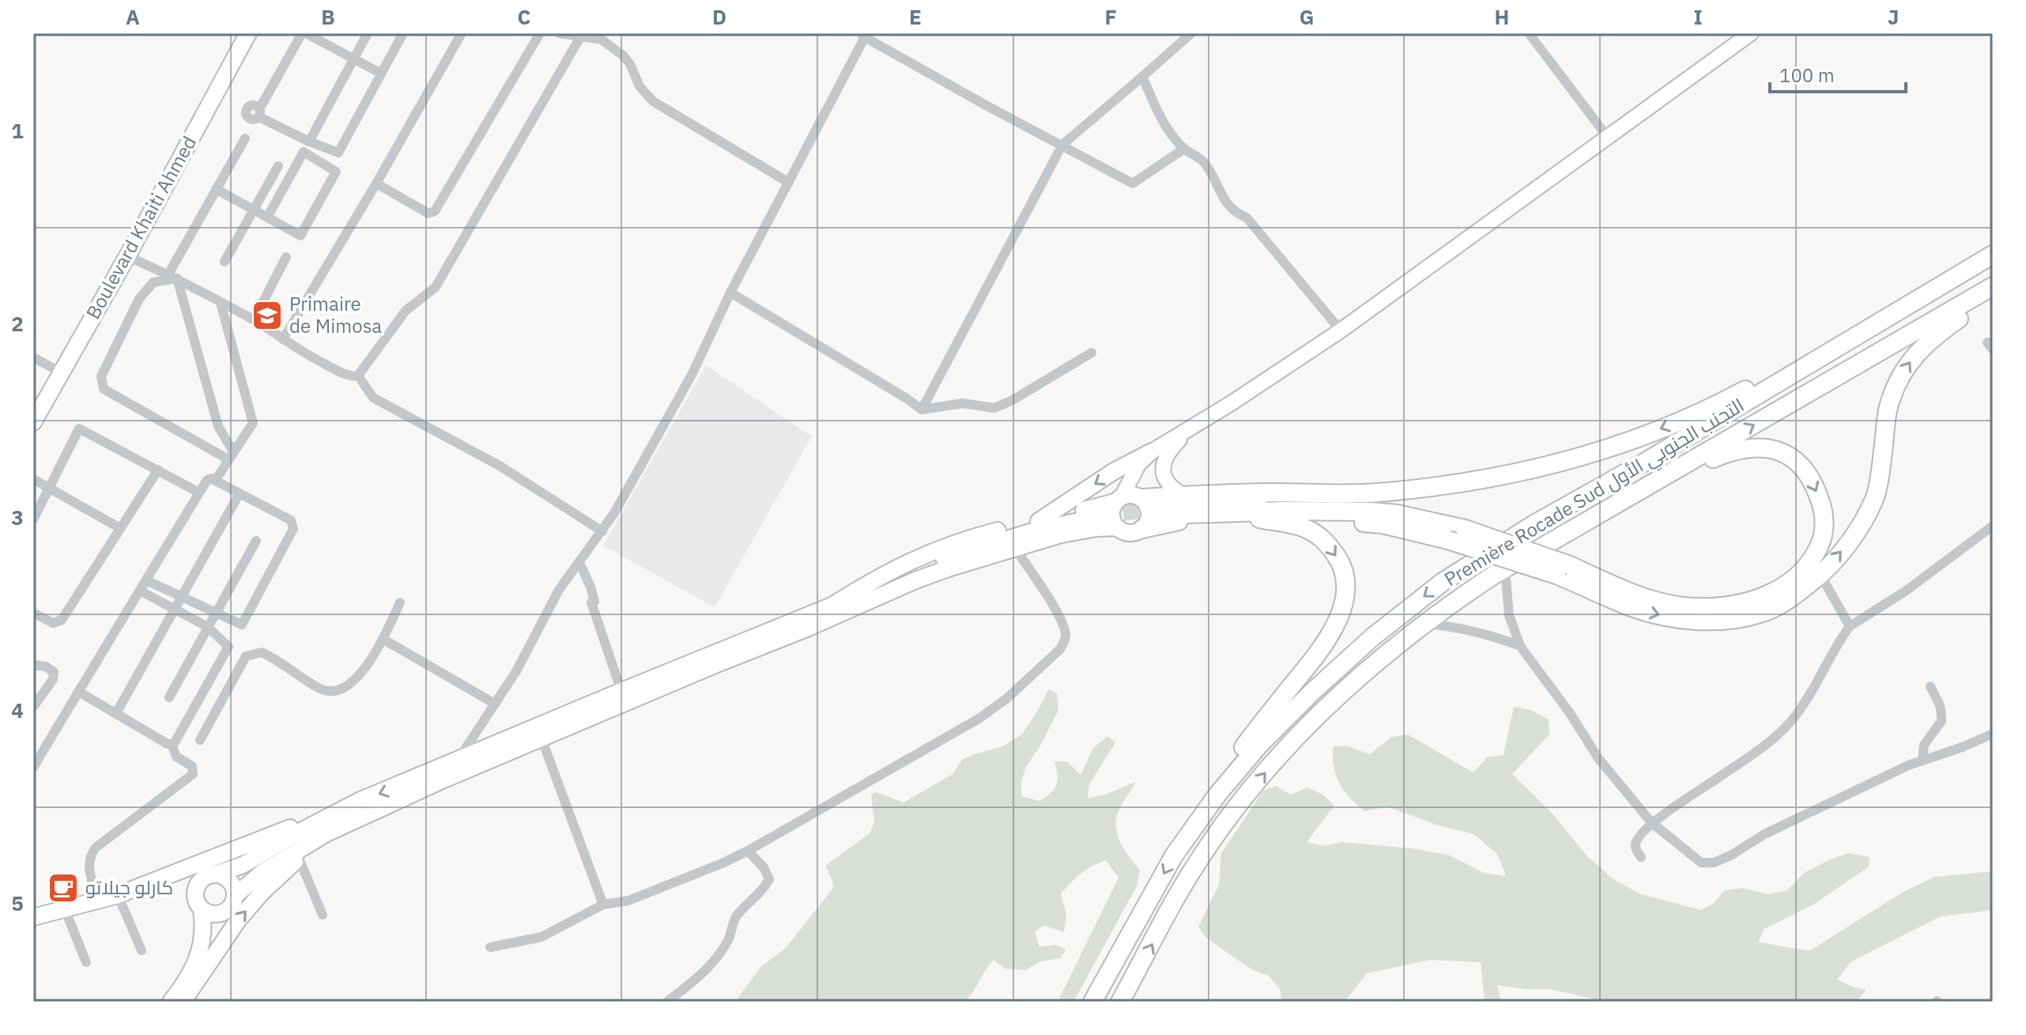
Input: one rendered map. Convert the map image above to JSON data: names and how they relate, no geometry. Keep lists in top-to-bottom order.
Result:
{
  "streets": {
    "highway": ["Boulevard Khaiti Ahmed", "Première Rocade Sud التجنب الجنوبي الأول"]
  },
  "places": {
    "school or university": ["Primaire de Mimosa"],
    "cafe": ["كارلو جيلاتو"]
  },
  "scale_bar": "100 m",
  "grid": {
    "columns": [
      "A",
      "B",
      "C",
      "D",
      "E",
      "F",
      "G",
      "H",
      "I",
      "J"
    ],
    "rows": [
      "1",
      "2",
      "3",
      "4",
      "5"
    ]
  }
}
